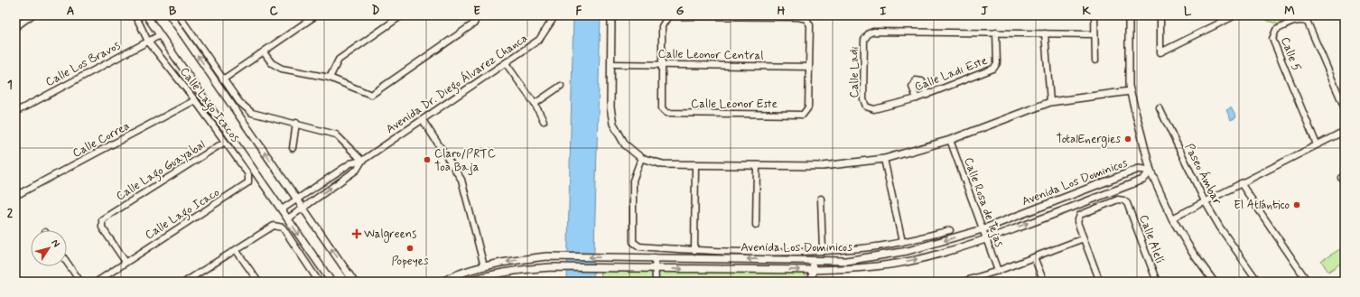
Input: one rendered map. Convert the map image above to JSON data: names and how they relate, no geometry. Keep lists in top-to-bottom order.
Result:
{
  "streets": {
    "street": [
      "Calle 5",
      "Calle Leonor Central",
      "Calle Los Bravos",
      "Calle Ladi",
      "Calle Ladi Este",
      "Avenida Dr. Diego Álvarez Chanca",
      "Calle Leonor Este",
      "Calle Lago Icacos",
      "Calle Correa",
      "Calle Lago Guayabal",
      "Paseo Ámbar",
      "Avenida Los Dominicos",
      "Calle Rosa de Tejas",
      "Calle Lago Icaco",
      "Calle Alelí"
    ]
  },
  "crossings": [
    ["Calle Leonor Central", "Calle Leonor Este"],
    ["Calle Los Bravos", "Calle Lago Icacos"],
    ["Calle Ladi", "Calle Ladi Este"],
    ["Calle Lago Icacos", "Calle Correa"],
    ["Calle Lago Icacos", "Calle Lago Guayabal"],
    ["Calle Lago Icacos", "Calle Lago Icaco"],
    ["Calle Lago Guayabal", "Calle Lago Icaco"],
    ["Avenida Los Dominicos", "Calle Rosa de Tejas"]
  ],
  "places": {
    "other": [
      "TotalEnergies",
      "Claro/PRTC Toa Baja",
      "El Atlántico",
      "Popeyes"
    ],
    "health": ["Walgreens"]
  },
  "north": "top right",
  "grid": {
    "columns": [
      "A",
      "B",
      "C",
      "D",
      "E",
      "F",
      "G",
      "H",
      "I",
      "J",
      "K",
      "L",
      "M"
    ],
    "rows": ["1", "2"]
  }
}
